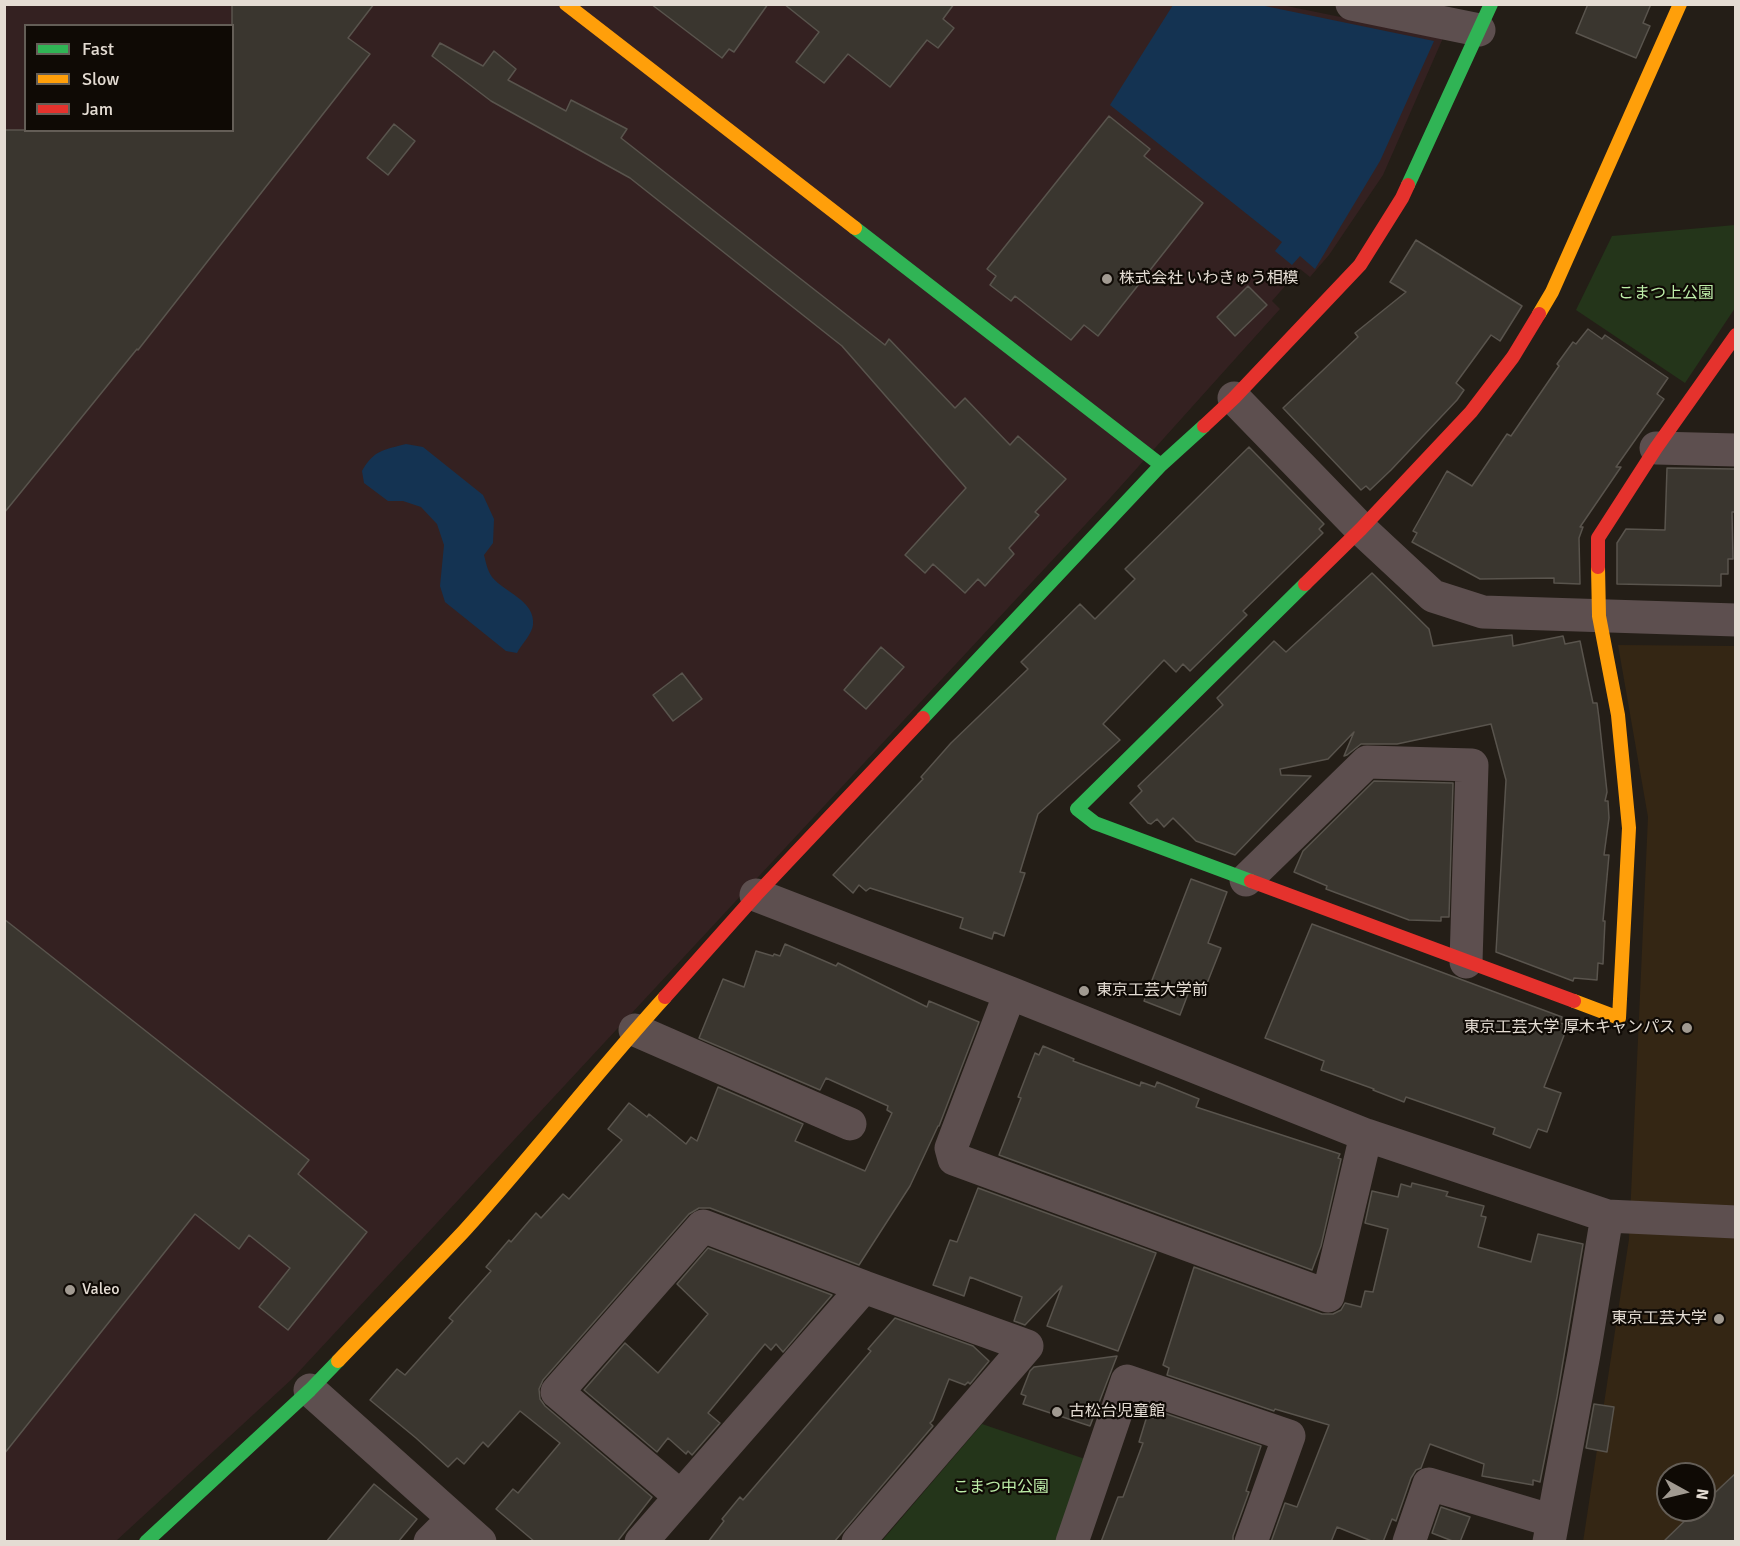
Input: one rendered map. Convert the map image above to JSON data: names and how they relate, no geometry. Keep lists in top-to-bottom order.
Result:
{
  "parks": ["こまつ上公園", "こまつ中公園"],
  "places": [
    "株式会社 いわきゅう相模",
    "東京工芸大学前",
    "東京工芸大学 厚木キャンパス",
    "Valeo",
    "東京工芸大学",
    "古松台児童館"
  ],
  "legend": ["Fast", "Slow", "Jam"],
  "north": "right"
}
